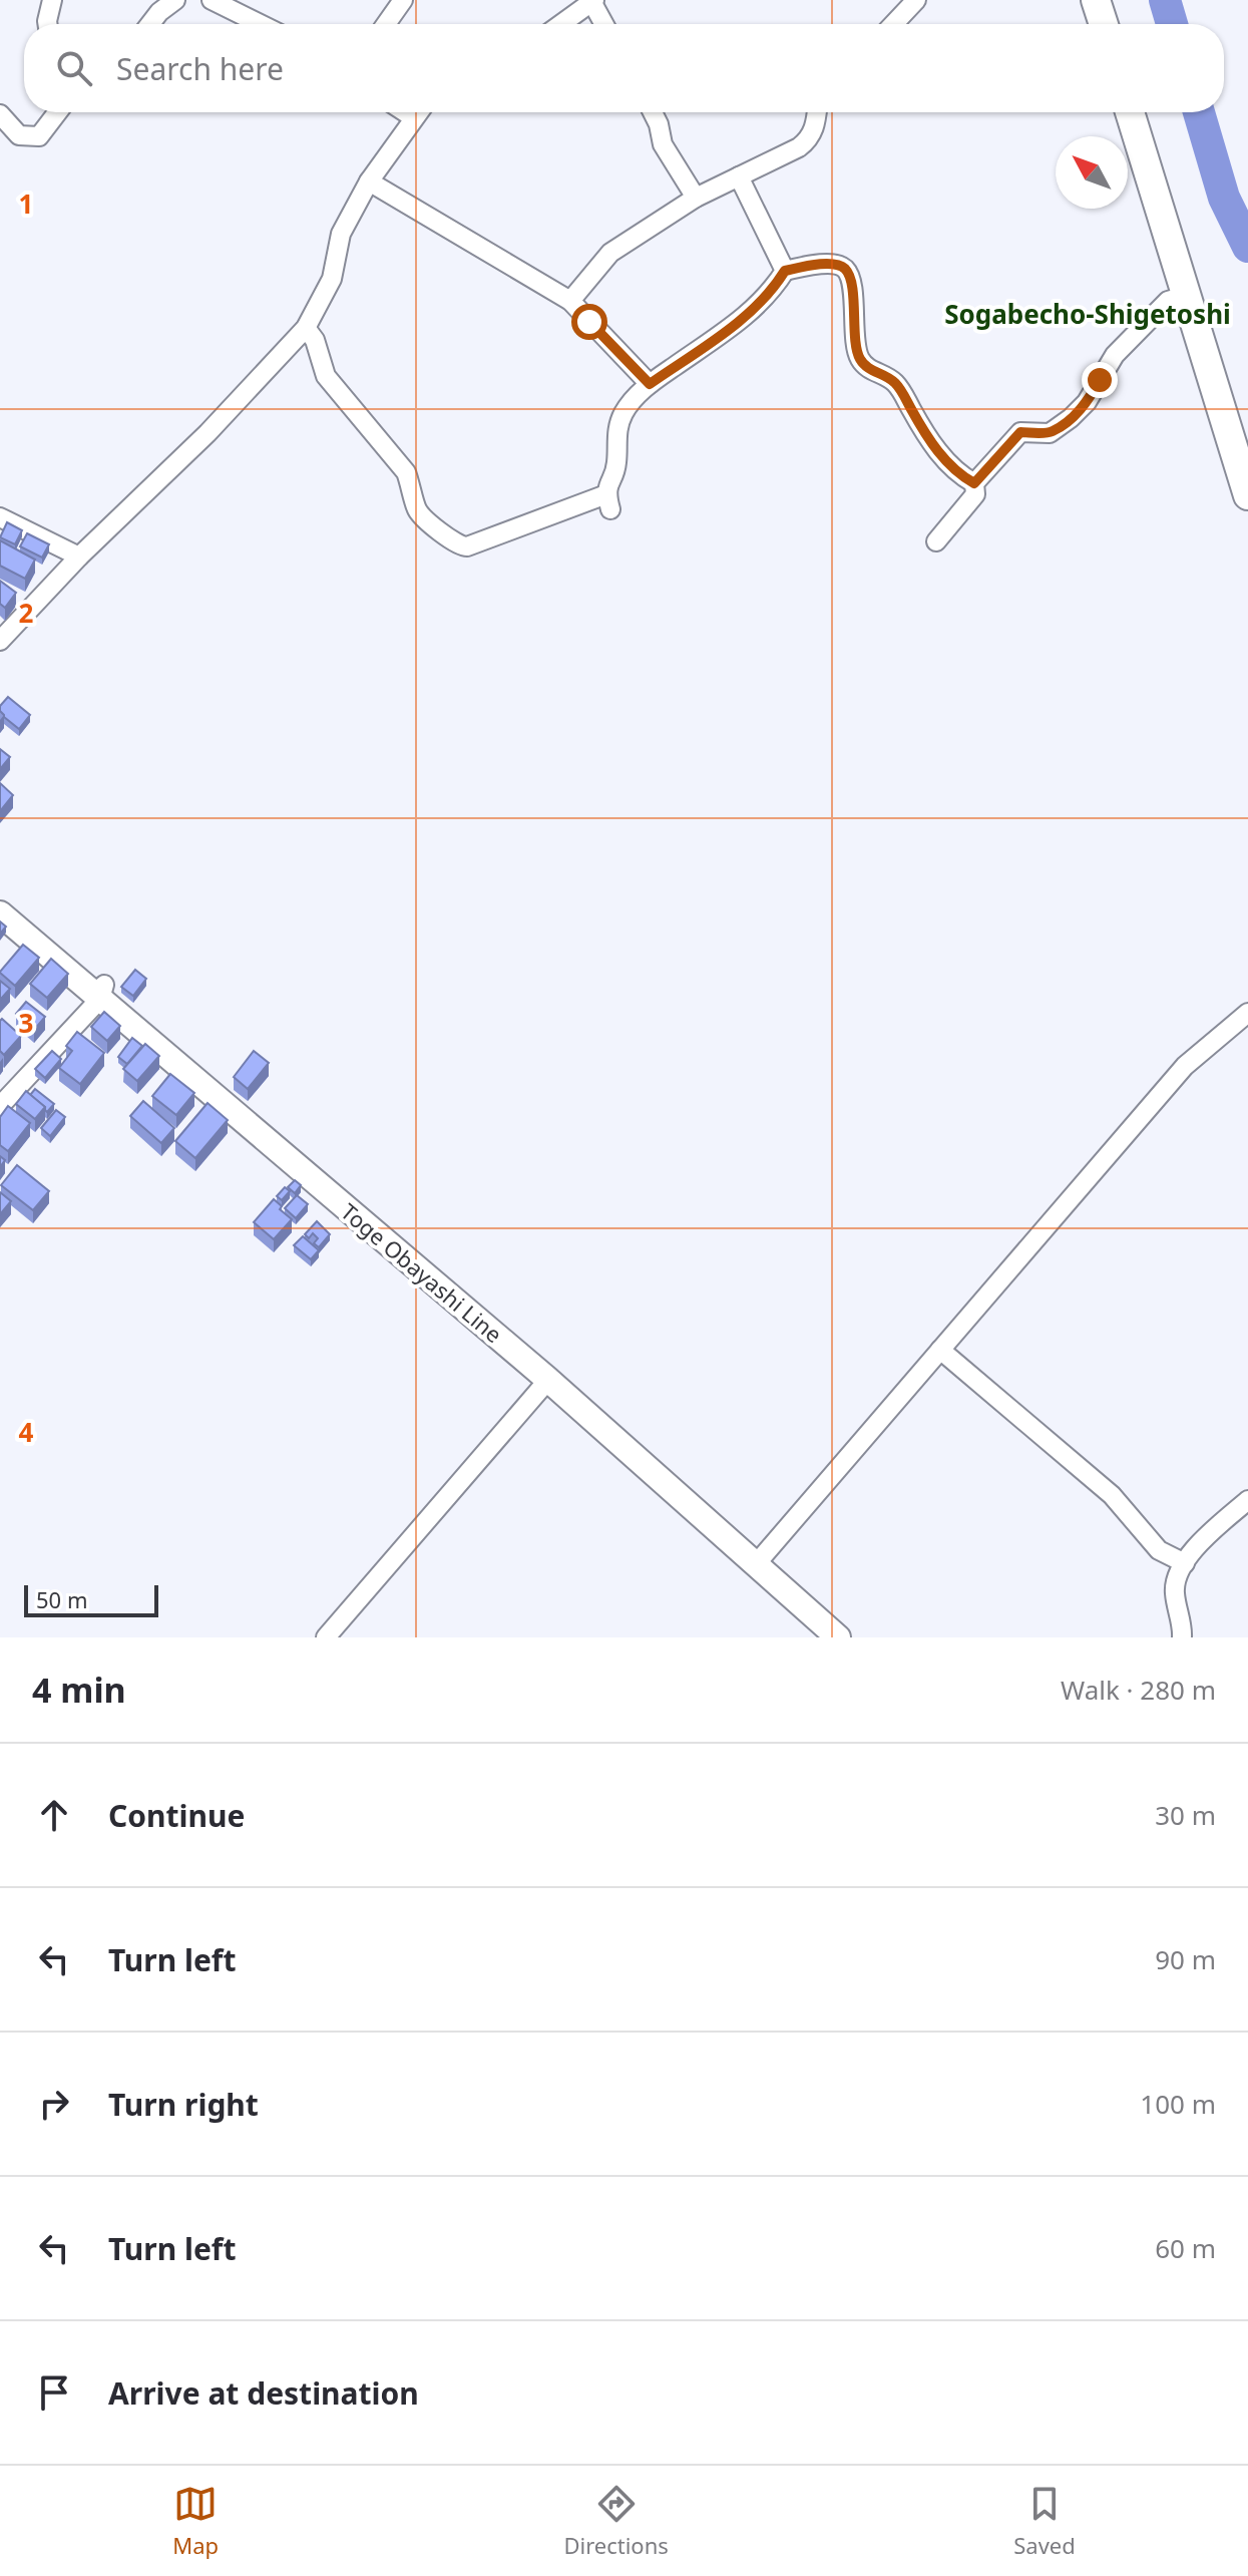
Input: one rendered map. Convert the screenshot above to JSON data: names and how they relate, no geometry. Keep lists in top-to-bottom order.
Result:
{
  "streets": {
    "main road": ["Toge Obayashi Line"]
  },
  "districts": ["Sogabecho-Shigetoshi"],
  "scale_bar": "50 m",
  "north": "top left",
  "page": {
    "search": "Search here",
    "scale": "50 m",
    "heading": ["4 min", "Walk · 280 m"],
    "list": [
      ["Continue", "30 m"],
      ["Turn left", "90 m"],
      ["Turn right", "100 m"],
      ["Turn left", "60 m"],
      "Arrive at destination"
    ],
    "nav": ["Map", "Directions", "Saved"]
  },
  "grid": {
    "rows": [
      "1",
      "2",
      "3",
      "4"
    ]
  }
}
